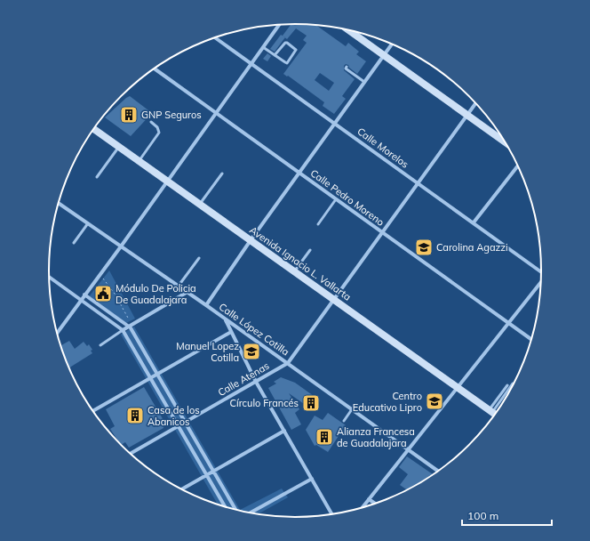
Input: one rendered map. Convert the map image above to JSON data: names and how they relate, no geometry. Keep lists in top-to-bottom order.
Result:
{
  "streets": {
    "main road": ["Avenida Ignacio L. Vallarta"],
    "street": [
      "Calle Morelos",
      "Calle Pedro Moreno",
      "Calle López Cotilla",
      "Calle Atenas"
    ]
  },
  "crossings": [
    ["Calle Morelos", "Calle Atenas"],
    ["Calle Pedro Moreno", "Calle Atenas"],
    ["Avenida Ignacio L. Vallarta", "Calle Atenas"],
    ["Calle López Cotilla", "Calle Atenas"]
  ],
  "places": {
    "building": [
      "GNP Seguros",
      "Círculo Francés",
      "Casa de los Abanicos",
      "Alianza Francesa de Guadalajara"
    ],
    "school or university": ["Carolina Agazzi", "Manuel Lopez Cotilla", "Centro Educativo Lipro"],
    "public building": ["Módulo De Policia De Guadalajara"]
  },
  "scale_bar": "100 m"
}
